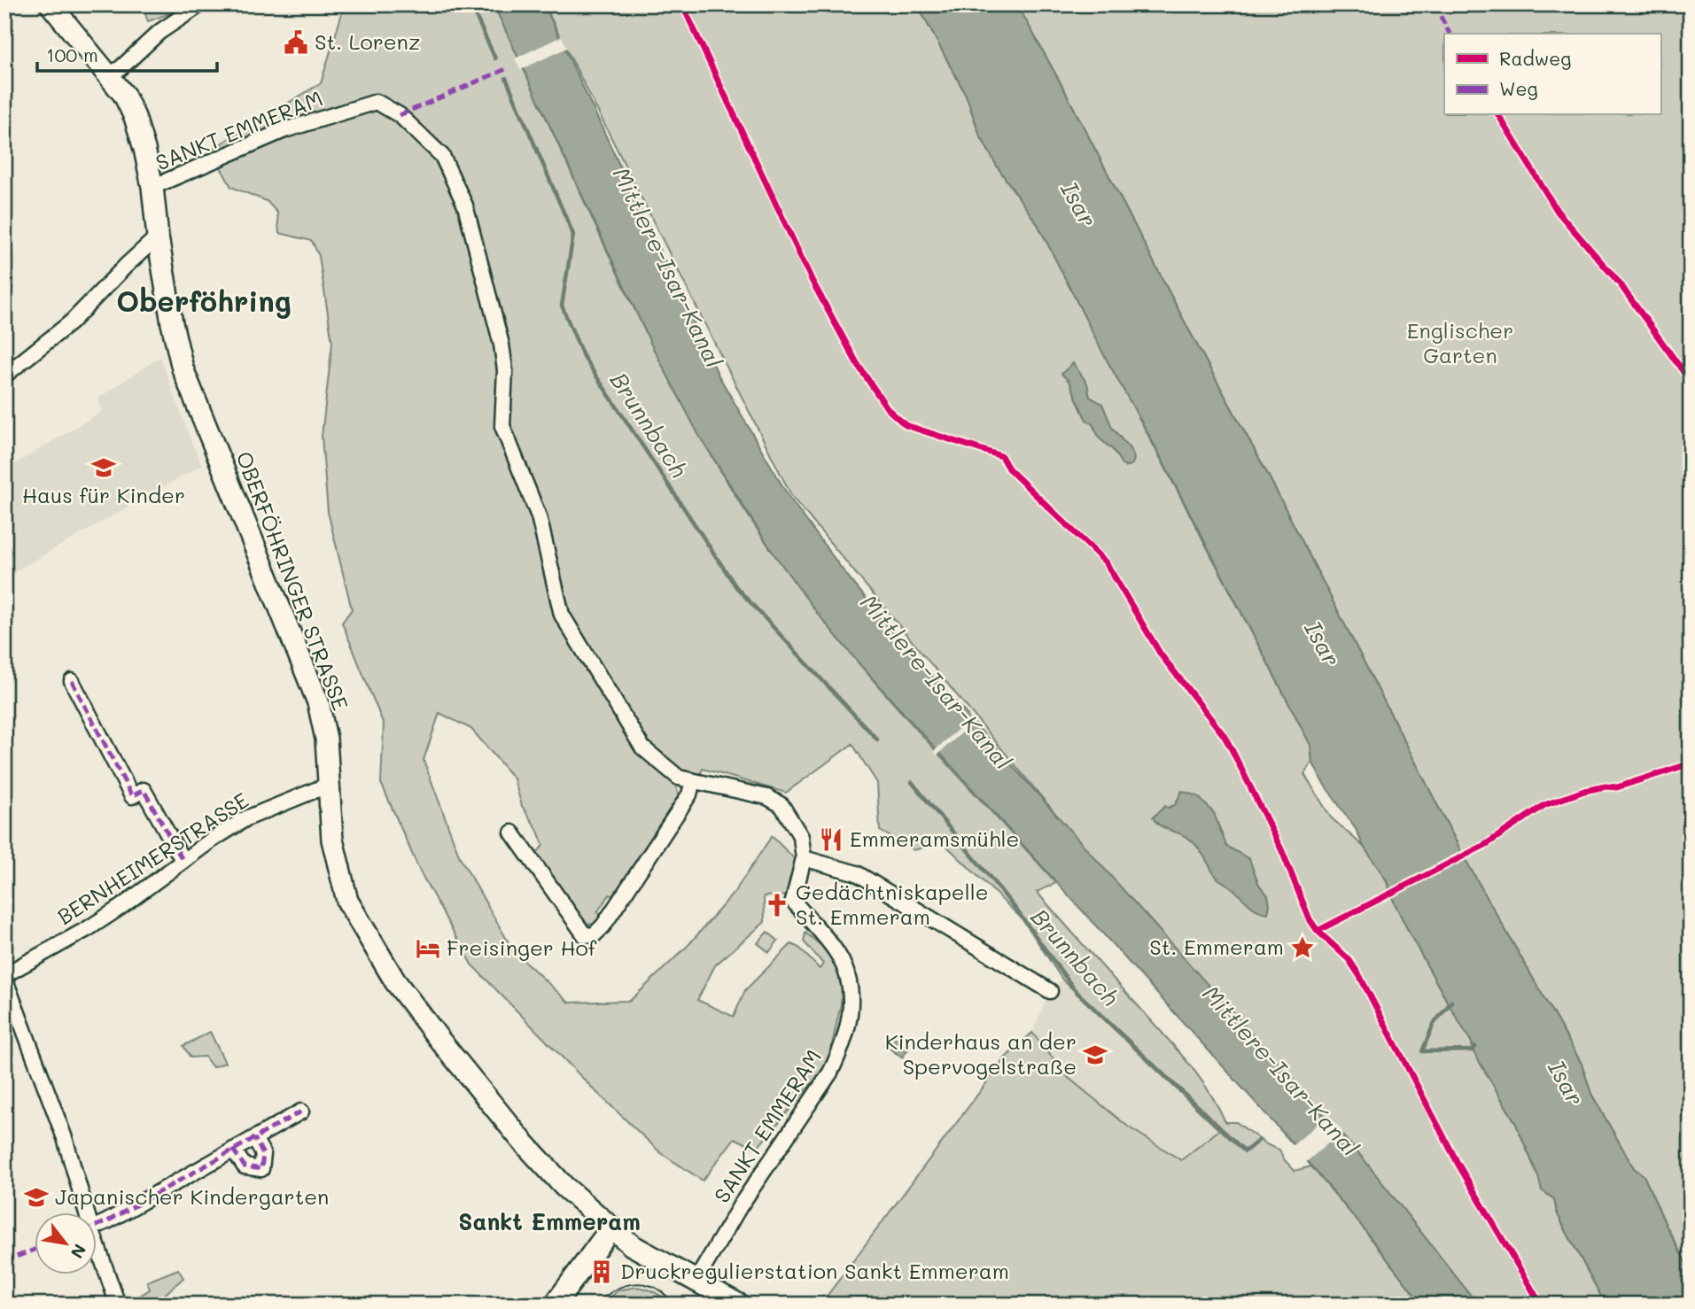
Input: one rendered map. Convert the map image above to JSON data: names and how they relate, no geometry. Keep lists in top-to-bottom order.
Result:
{
  "streets": {
    "main road": ["OBERFÖHRINGER STRASSE"],
    "street": ["SANKT EMMERAM", "BERNHEIMERSTRASSE"]
  },
  "crossings": [
    ["SANKT EMMERAM", "OBERFÖHRINGER STRASSE"],
    ["OBERFÖHRINGER STRASSE", "BERNHEIMERSTRASSE"]
  ],
  "districts": ["Oberföhring", "Sankt Emmeram"],
  "water": ["Isar", "Mittlere-Isar-Kanal", "Brunnbach"],
  "parks": ["Englischer Garten"],
  "places": {
    "public building": ["St. Lorenz"],
    "school or university": ["Haus für Kinder", "Kinderhaus an der Spervogelstraße", "Japanischer Kindergarten"],
    "restaurant": ["Emmeramsmühle"],
    "church": ["Gedächtniskapelle St. Emmeram"],
    "place": ["St. Emmeram"],
    "hotel": ["Freisinger Hof"],
    "building": ["Druckregulierstation Sankt Emmeram"]
  },
  "legend": ["Radweg", "Weg"],
  "scale_bar": "100 m",
  "north": "bottom right"
}
